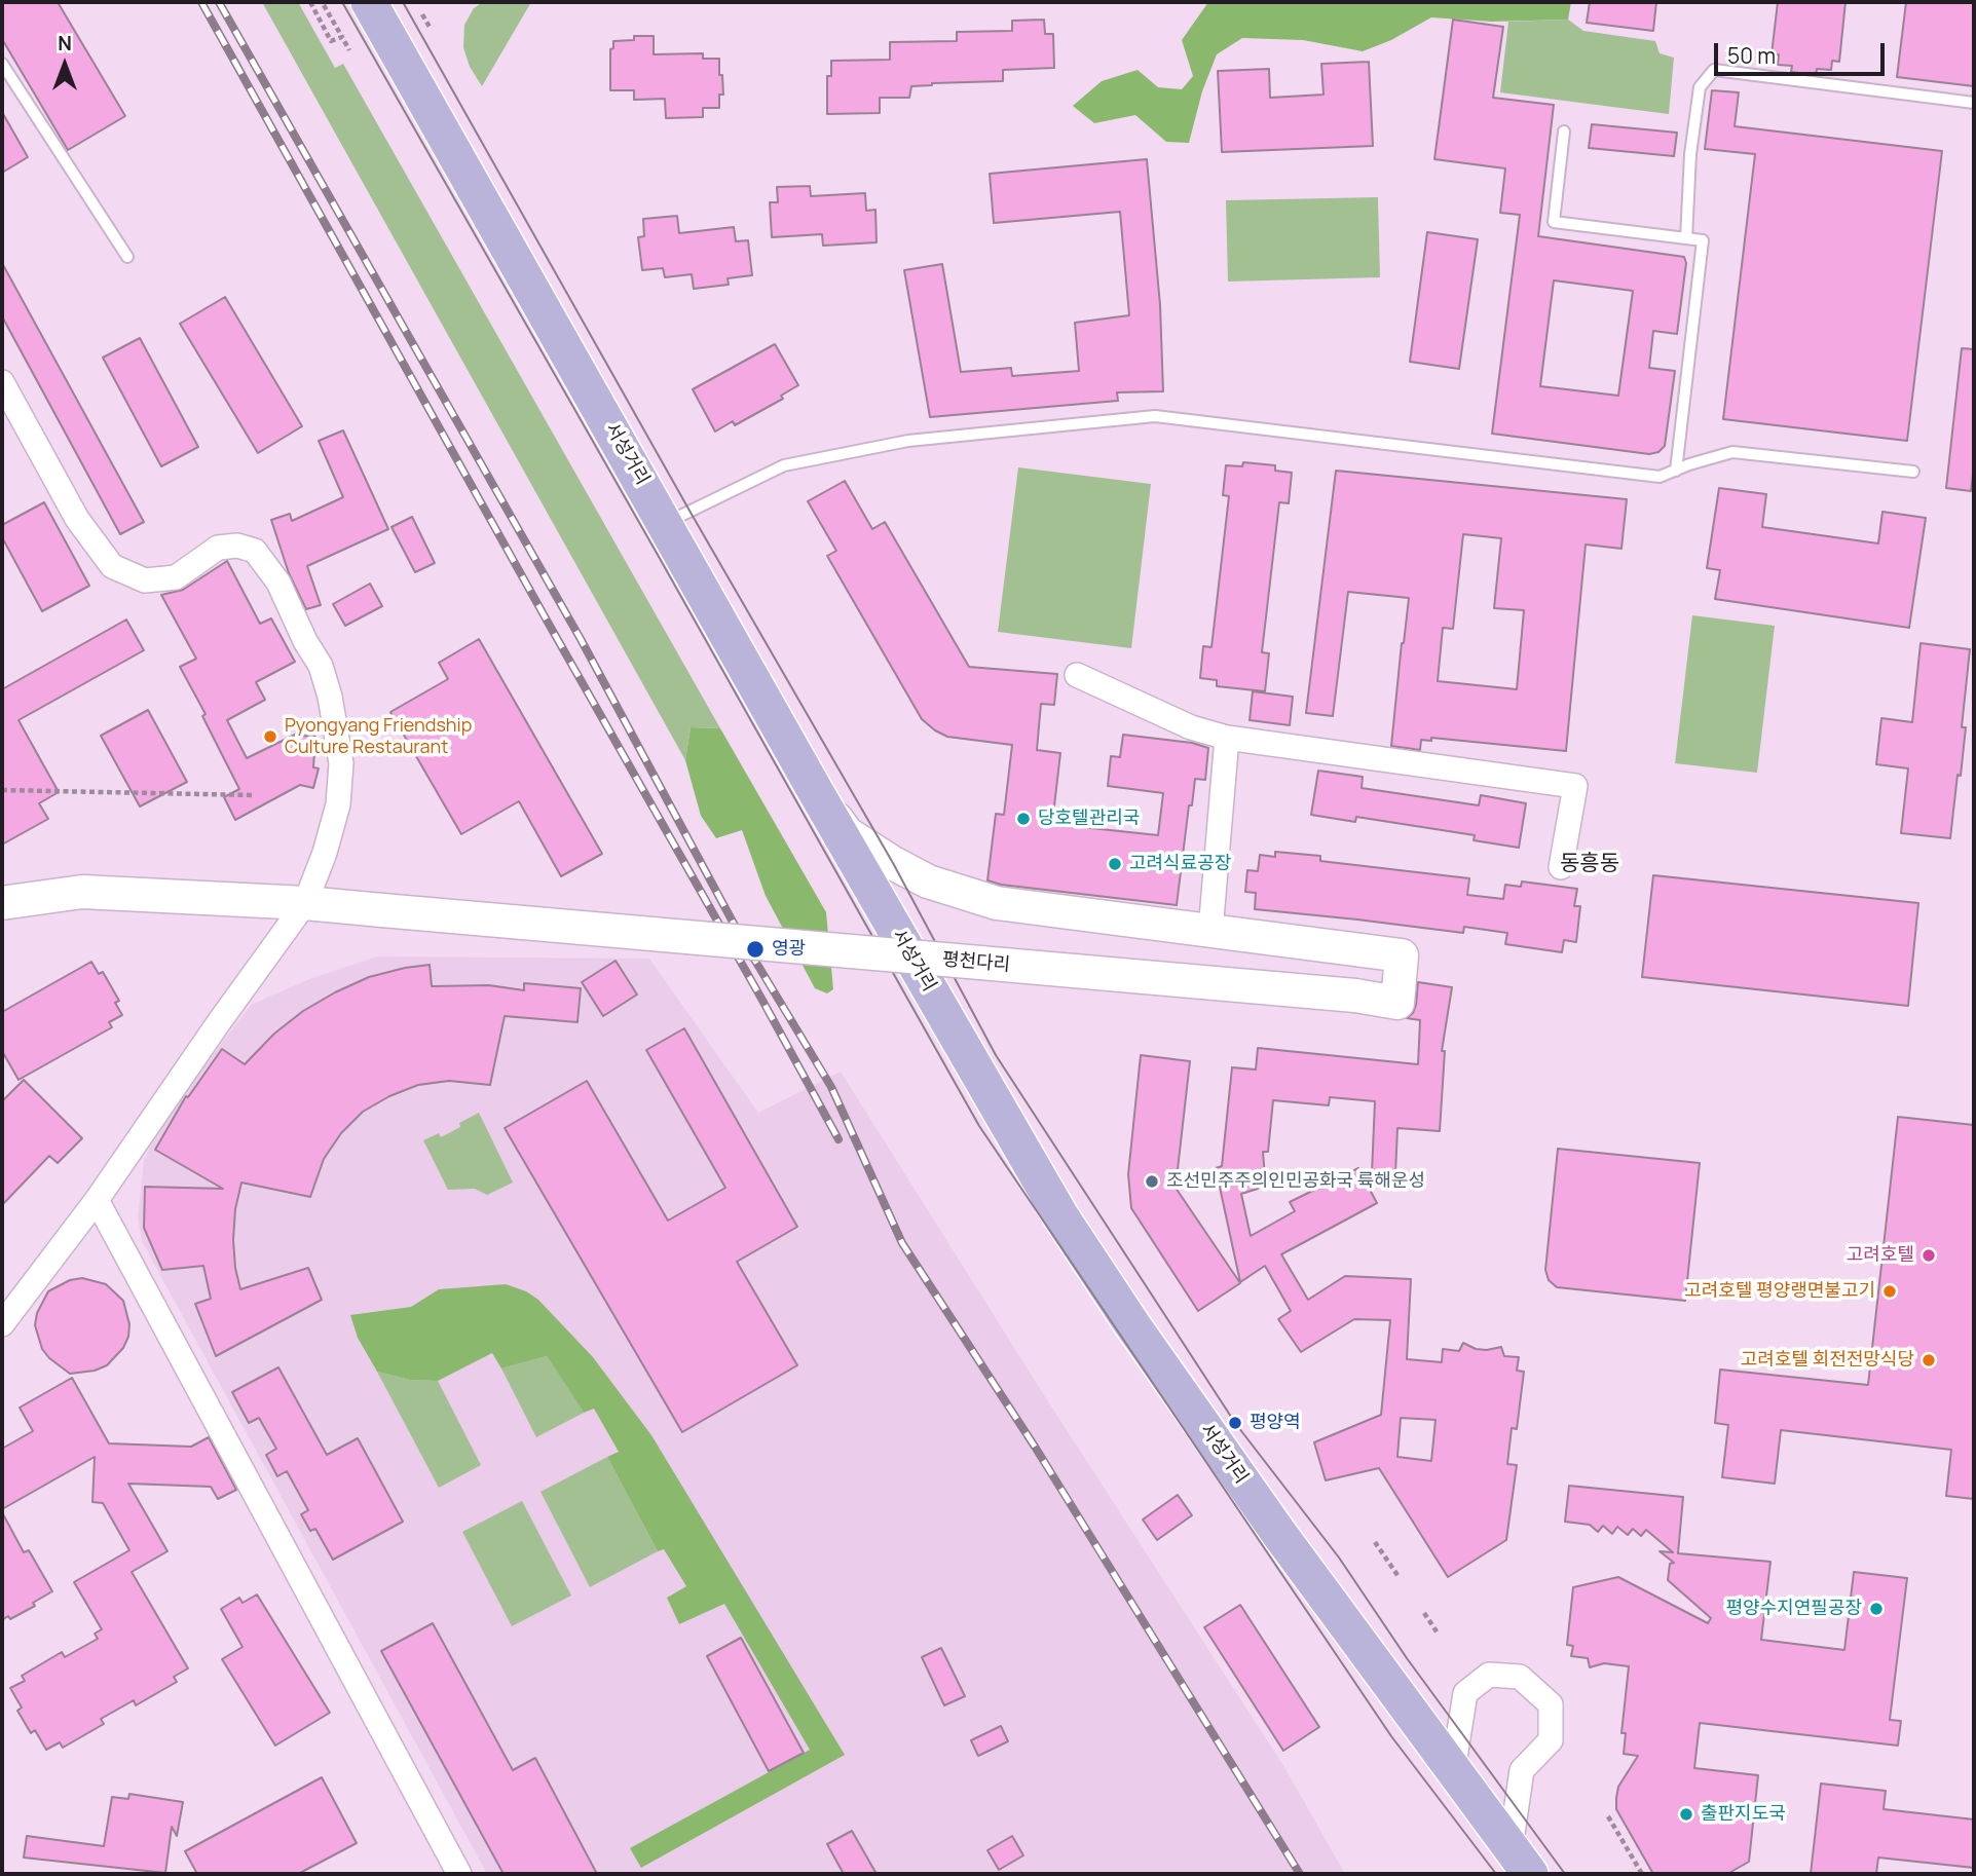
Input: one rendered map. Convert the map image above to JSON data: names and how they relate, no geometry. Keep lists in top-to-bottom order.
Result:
{
  "streets": {
    "main road": ["서성거리"],
    "street": ["평천다리"]
  },
  "districts": ["동흥동"],
  "places": [
    "Pyongyang Friendship Culture Restaurant",
    "당호텔관리국",
    "고려식료공장",
    "영광",
    "조선민주주의인민공화국 륙해운성",
    "고려호텔",
    "고려호텔 평양랭면불고기",
    "고려호텔 회전전망식당",
    "평양역",
    "평양수지연필공장",
    "출판지도국"
  ],
  "scale_bar": "50 m",
  "north": "top"
}
